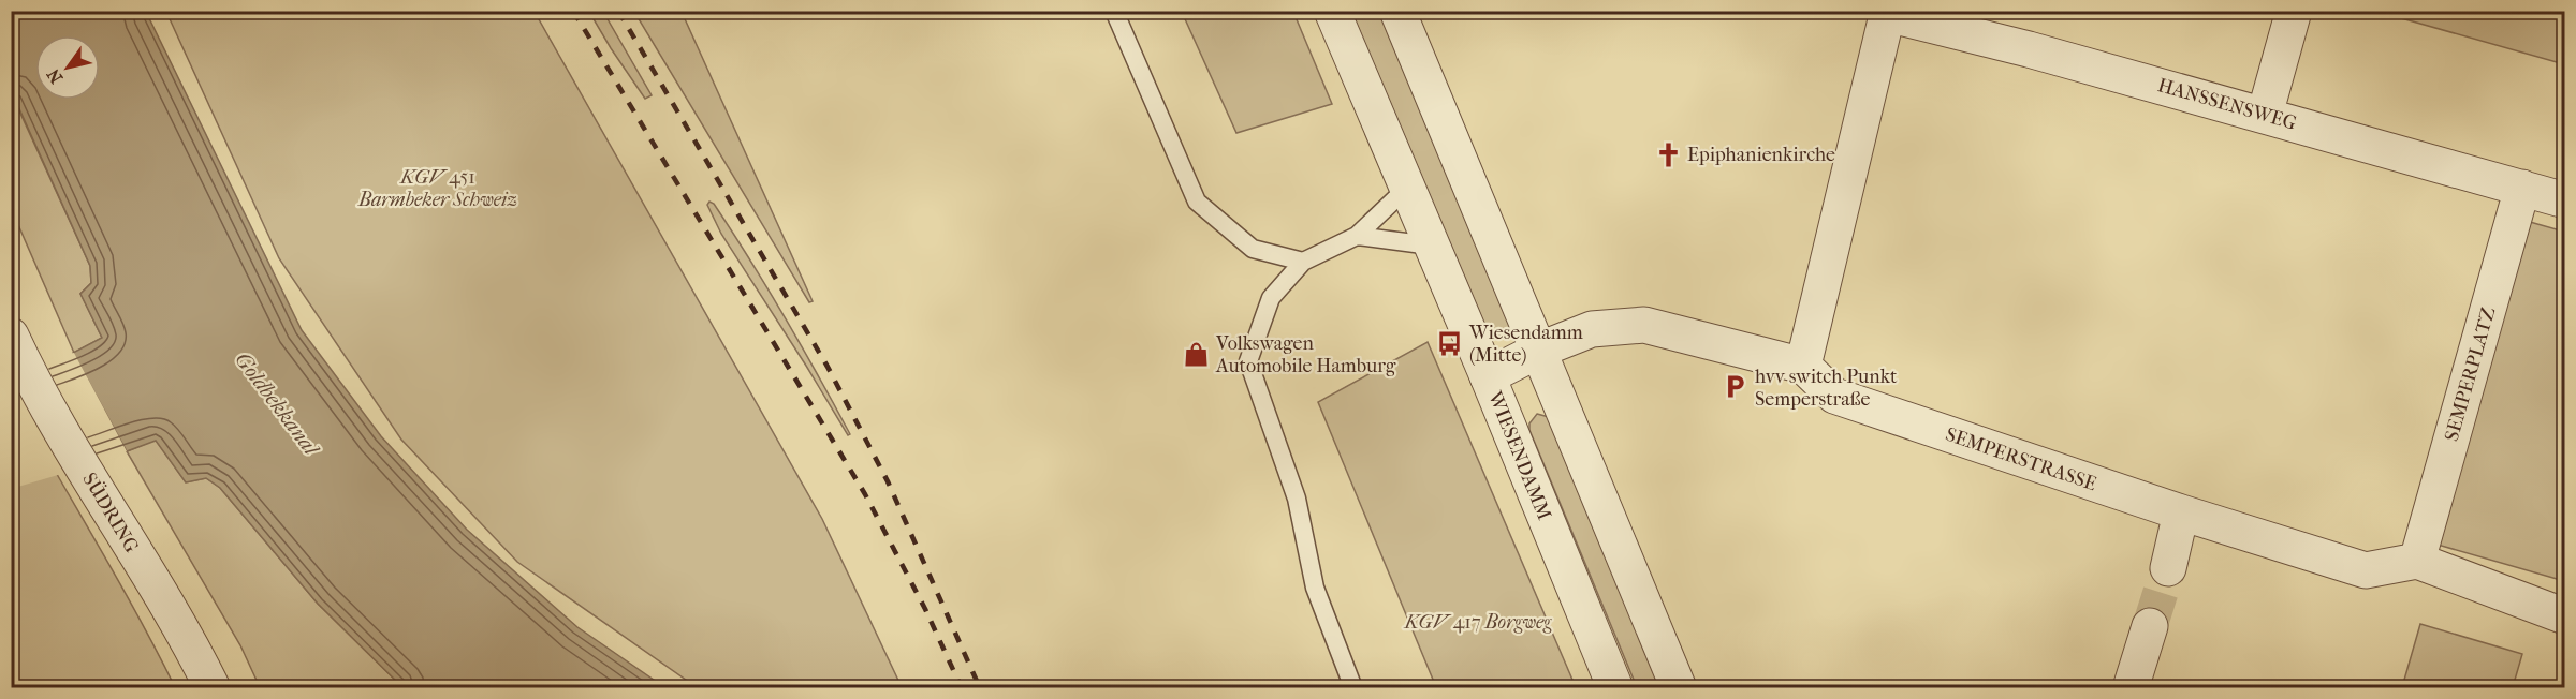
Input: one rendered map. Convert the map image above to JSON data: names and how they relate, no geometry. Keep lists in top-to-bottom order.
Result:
{
  "streets": {
    "street": [
      "HANSSENSWEG",
      "SEMPERPLATZ",
      "WIESENDAMM",
      "SEMPERSTRASSE",
      "SÜDRING"
    ]
  },
  "crossings": [
    ["HANSSENSWEG", "SEMPERPLATZ"],
    ["SEMPERPLATZ", "SEMPERSTRASSE"],
    ["WIESENDAMM", "SEMPERSTRASSE"]
  ],
  "water": ["Goldbekkanal"],
  "parks": ["KGV 451 Barmbeker Schweiz", "KGV 417 Borgweg"],
  "places": {
    "church": ["Epiphanienkirche"],
    "bus stop": ["Wiesendamm (Mitte)"],
    "shop": ["Volkswagen Automobile Hamburg"],
    "parking": ["hvv switch Punkt Semperstraße"]
  },
  "north": "bottom left"
}
